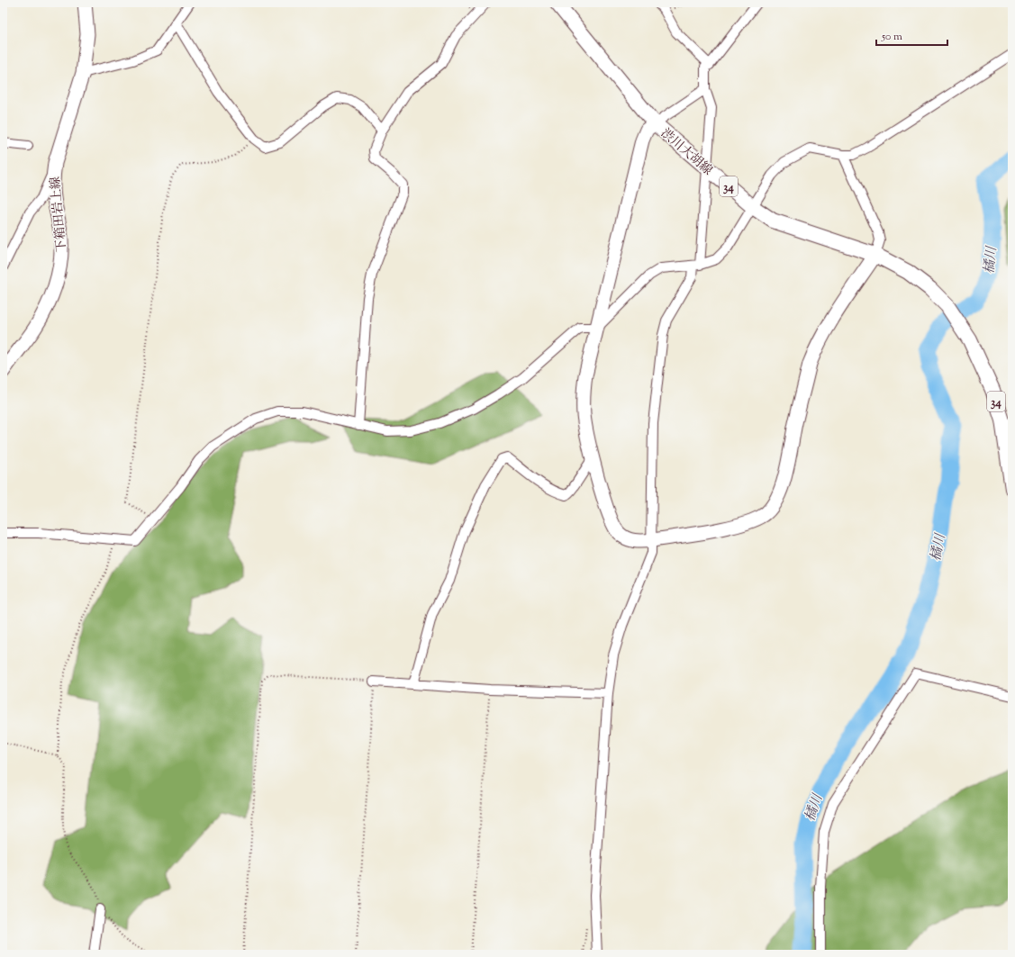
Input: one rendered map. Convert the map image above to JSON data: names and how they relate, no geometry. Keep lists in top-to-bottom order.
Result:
{
  "streets": {
    "main road": ["渋川大胡線", "34"],
    "street": ["下箱田岩上線"]
  },
  "water": ["橘川"],
  "scale_bar": "50 m"
}
